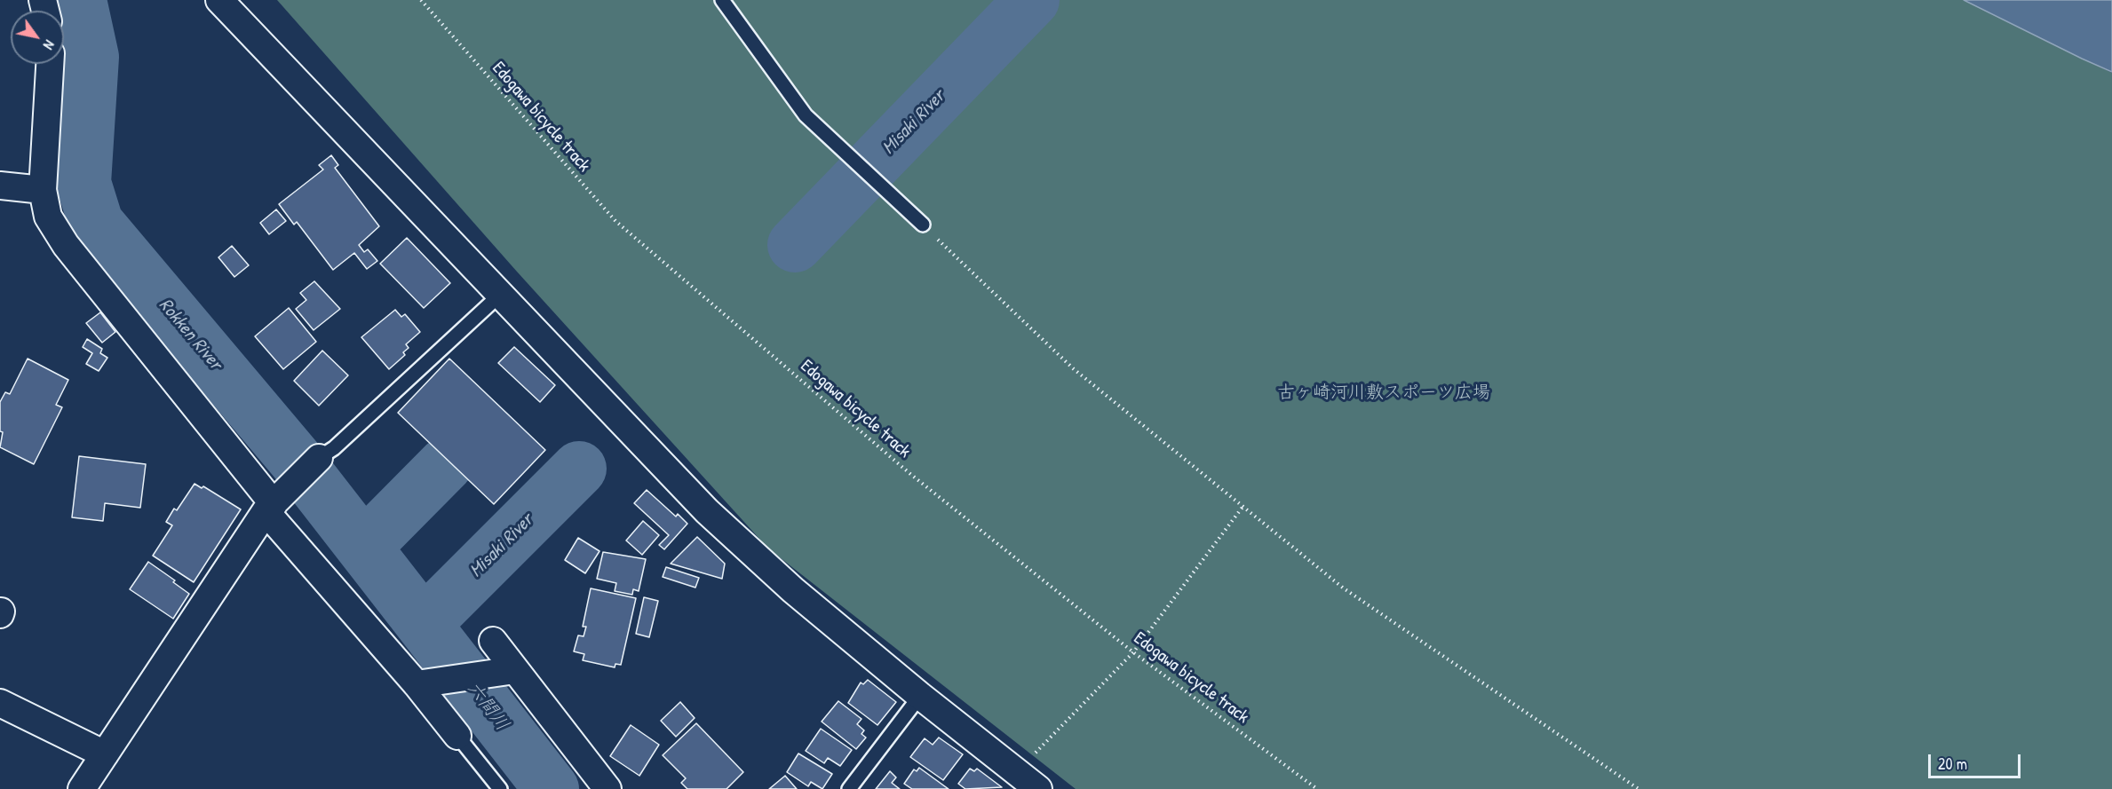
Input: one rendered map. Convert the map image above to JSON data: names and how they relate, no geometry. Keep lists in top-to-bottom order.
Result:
{
  "streets": {
    "path": ["Edogawa bicycle track"]
  },
  "water": ["Misaki River", "Rokken River", "六間川"],
  "parks": ["古ヶ崎河川敷スポーツ広場"],
  "scale_bar": "20 m",
  "north": "bottom right"
}
